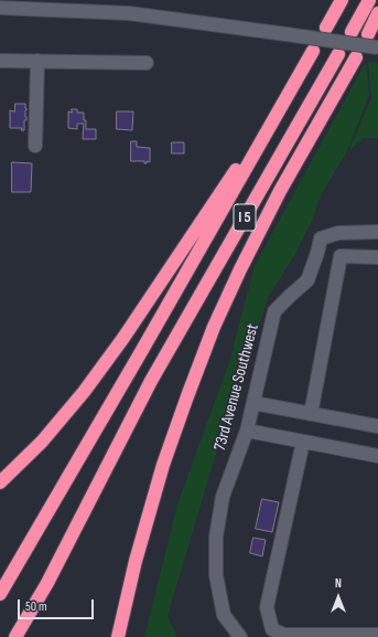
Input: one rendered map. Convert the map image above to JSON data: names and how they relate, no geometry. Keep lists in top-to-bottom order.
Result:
{
  "streets": {
    "highway": ["I 5"],
    "street": ["73rd Avenue Southwest"]
  },
  "scale_bar": "50 m",
  "north": "top"
}
